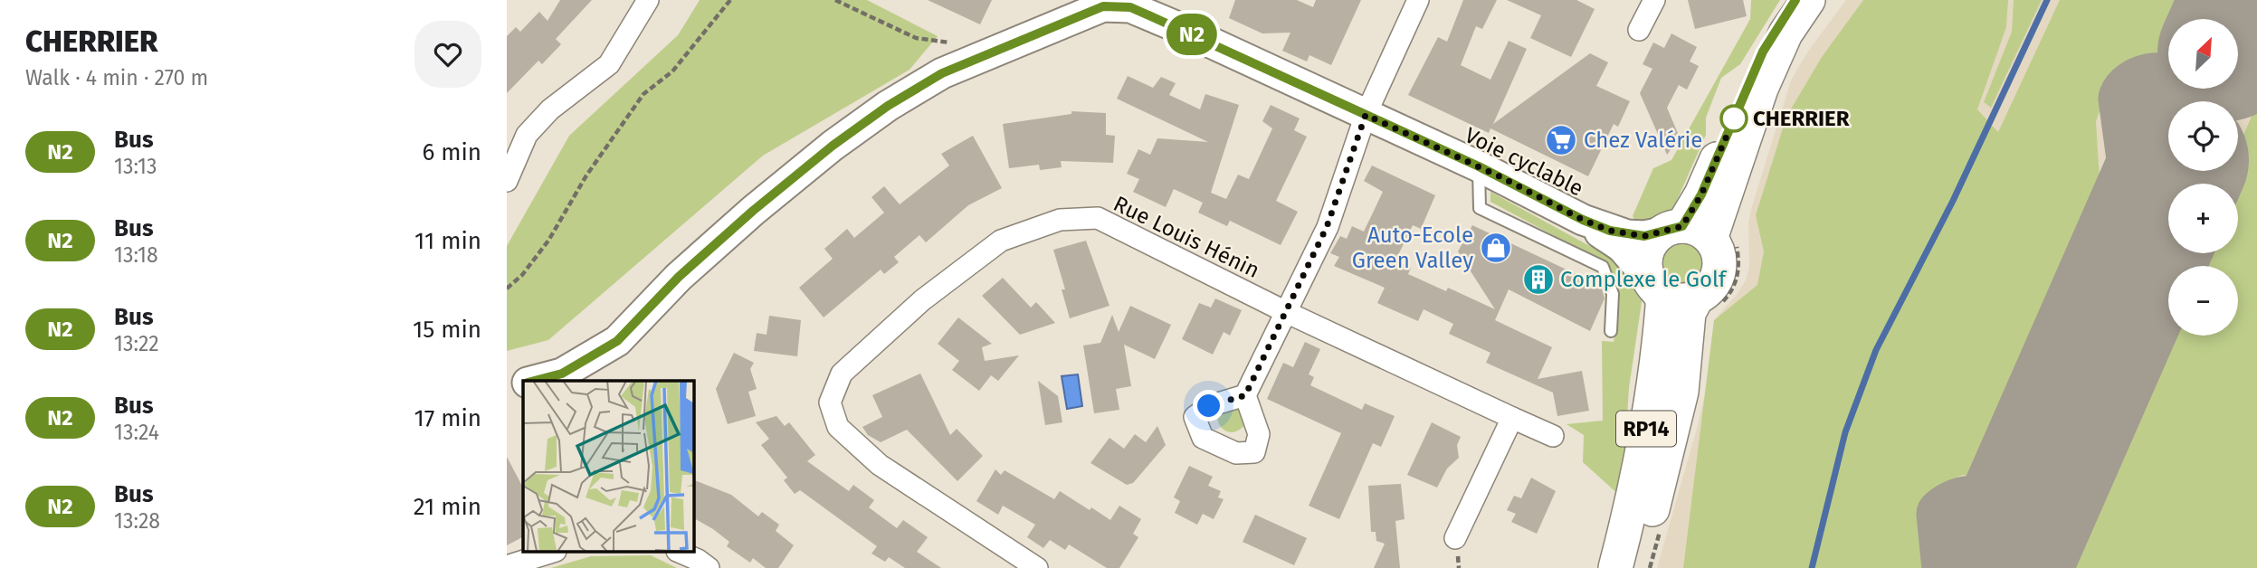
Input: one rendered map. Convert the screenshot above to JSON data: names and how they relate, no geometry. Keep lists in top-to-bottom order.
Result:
{
  "streets": {
    "main road": ["RP14"],
    "street": ["Rue Louis Hénin"]
  },
  "places": {
    "other": ["CHERRIER"],
    "supermarket": ["Chez Valérie"],
    "shop": ["Auto-Ecole Green Valley"],
    "building": ["Complexe le Golf"]
  },
  "lines": ["bus line N2"],
  "north": "top right",
  "page": {
    "heading": ["CHERRIER", "Walk · 4 min · 270 m"],
    "on_map": "N2",
    "map_buttons": ["+", "−"],
    "list": [
      {
        "mark": "N2",
        "name": "Bus",
        "note": "13:13",
        "value": "6 min"
      },
      {
        "mark": "N2",
        "name": "Bus",
        "note": "13:18",
        "value": "11 min"
      },
      {
        "mark": "N2",
        "name": "Bus",
        "note": "13:22",
        "value": "15 min"
      },
      {
        "mark": "N2",
        "name": "Bus",
        "note": "13:24",
        "value": "17 min"
      },
      {
        "mark": "N2",
        "name": "Bus",
        "note": "13:28",
        "value": "21 min"
      }
    ]
  }
}
